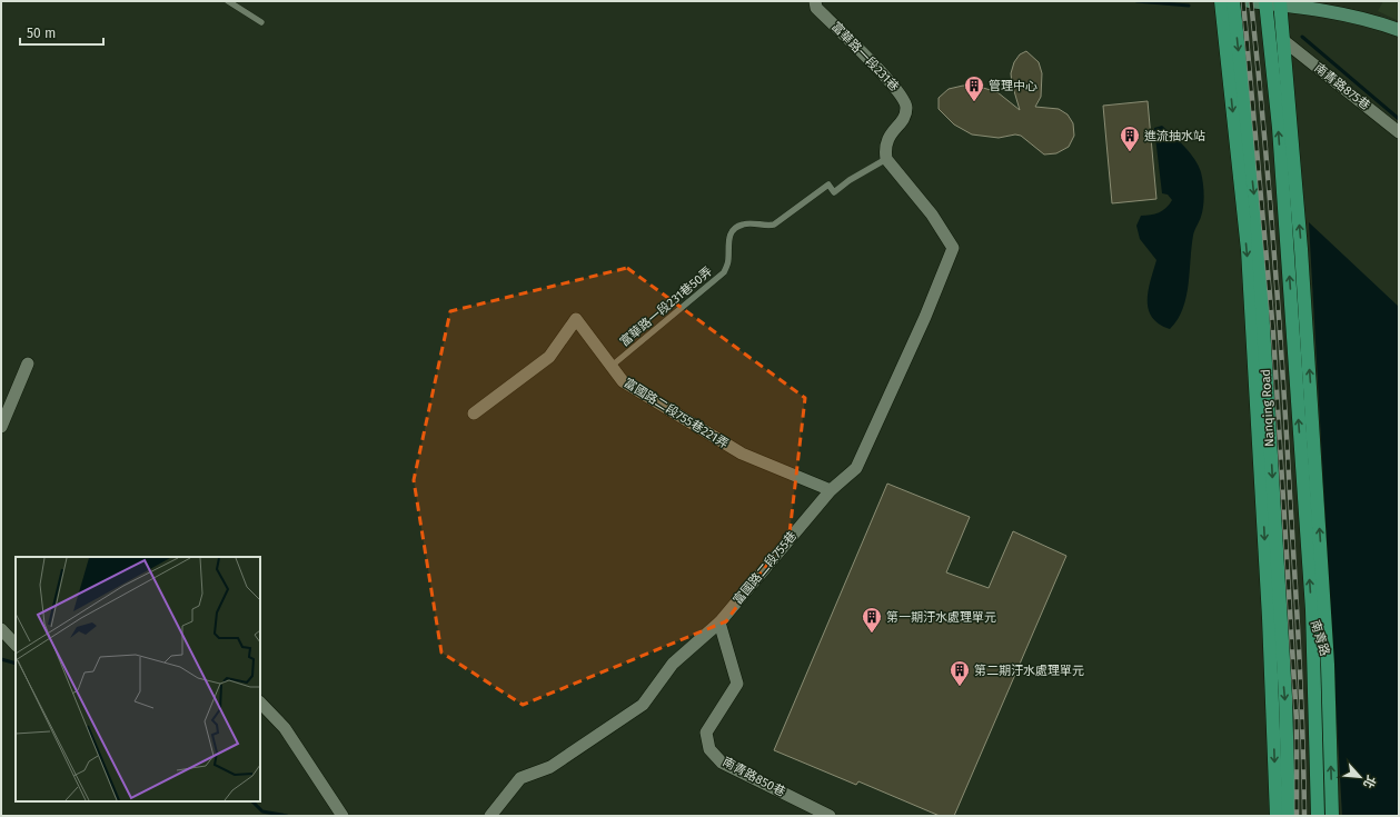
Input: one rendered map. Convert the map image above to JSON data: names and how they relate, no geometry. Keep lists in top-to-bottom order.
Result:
{
  "streets": {
    "main road": ["Nanqing Road", "南青路"],
    "street": [
      "富華路一段231巷",
      "南青路875巷",
      "富國路二段755巷221弄",
      "富國路二段755巷",
      "南青路850巷"
    ],
    "lane": ["富華路一段231巷50弄"]
  },
  "crossings": [
    ["富華路一段231巷", "富華路一段231巷50弄"],
    ["富華路一段231巷", "富國路二段755巷"],
    ["富華路一段231巷50弄", "富國路二段755巷221弄"],
    ["富華路一段231巷50弄", "富國路二段755巷"],
    ["富國路二段755巷221弄", "富國路二段755巷"],
    ["富國路二段755巷", "南青路850巷"]
  ],
  "places": {
    "building": [
      "管理中心",
      "進流抽水站",
      "第一期汙水處理單元",
      "第二期汙水處理單元"
    ]
  },
  "scale_bar": "50 m",
  "north": "bottom right"
}
